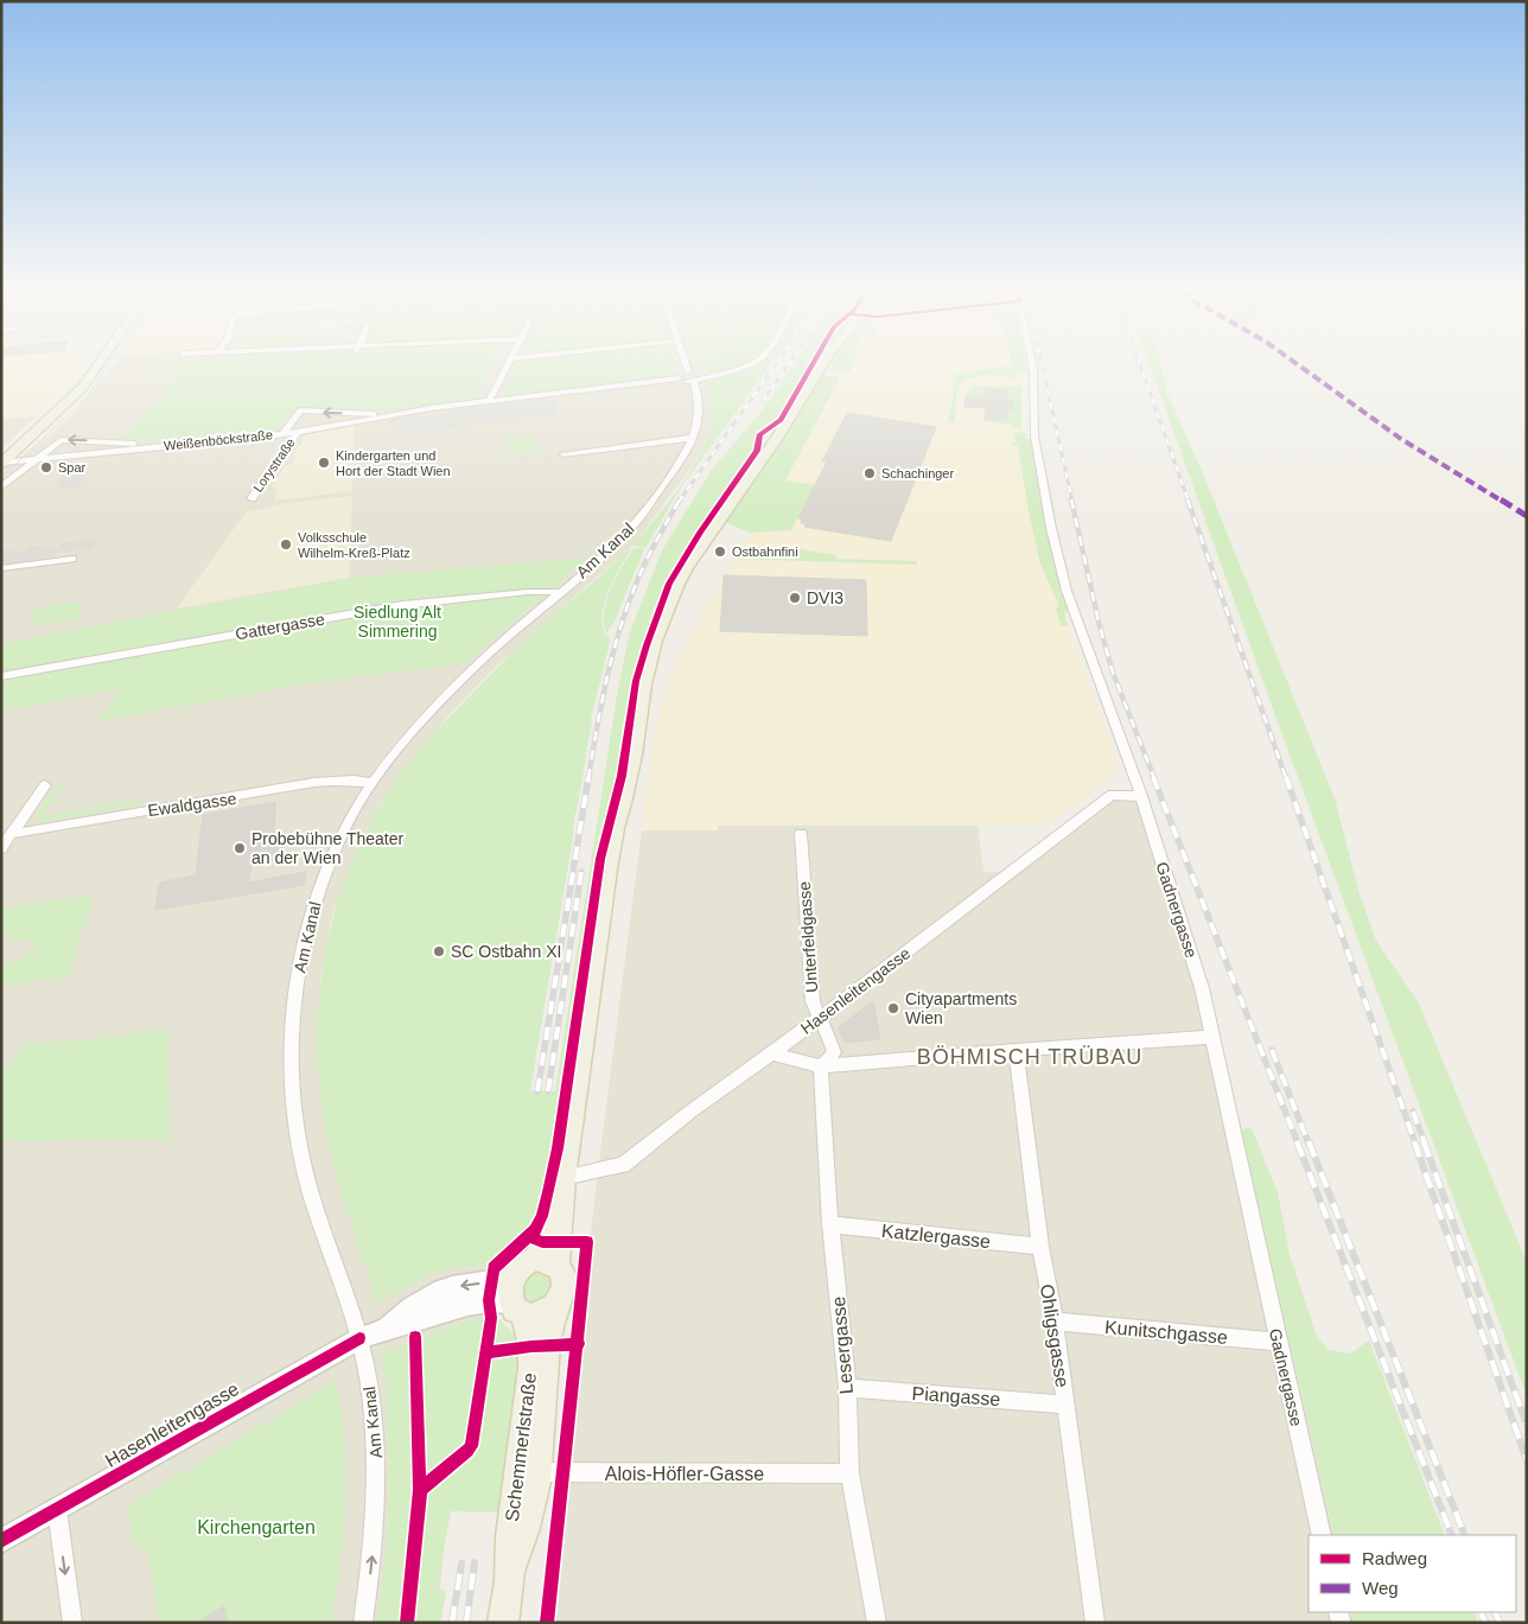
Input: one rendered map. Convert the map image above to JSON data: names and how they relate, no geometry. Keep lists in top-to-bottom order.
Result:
{
  "streets": {
    "main road": ["Schemmerlstraße"],
    "street": [
      "Weißenböckstraße",
      "Lorystraße",
      "Am Kanal",
      "Gattergasse",
      "Ewaldgasse",
      "Gadnergasse",
      "Unterfeldgasse",
      "Hasenleitengasse",
      "Katzlergasse",
      "Kunitschgasse",
      "Ohligsgasse",
      "Lesergasse",
      "Piangasse",
      "Alois-Höfler-Gasse"
    ]
  },
  "crossings": [
    ["Weißenböckstraße", "Lorystraße"],
    ["Am Kanal", "Gattergasse"],
    ["Am Kanal", "Ewaldgasse"],
    ["Am Kanal", "Hasenleitengasse"],
    ["Gadnergasse", "Hasenleitengasse"],
    ["Gadnergasse", "Kunitschgasse"],
    ["Unterfeldgasse", "Hasenleitengasse"],
    ["Unterfeldgasse", "Lesergasse"],
    ["Hasenleitengasse", "Schemmerlstraße"],
    ["Katzlergasse", "Ohligsgasse"],
    ["Katzlergasse", "Lesergasse"],
    ["Kunitschgasse", "Ohligsgasse"],
    ["Ohligsgasse", "Piangasse"],
    ["Lesergasse", "Piangasse"],
    ["Lesergasse", "Alois-Höfler-Gasse"],
    ["Schemmerlstraße", "Alois-Höfler-Gasse"]
  ],
  "districts": ["BÖHMISCH TRÜBAU"],
  "parks": ["Siedlung Alt Simmering", "Kirchengarten"],
  "places": [
    "Kindergarten und Hort der Stadt Wien",
    "Spar",
    "Schachinger",
    "Volksschule Wilhelm-Kreß-Platz",
    "Ostbahnfini",
    "DVI3",
    "Probebühne Theater an der Wien",
    "SC Ostbahn XI",
    "Cityapartments Wien"
  ],
  "legend": ["Radweg", "Weg"]
}
